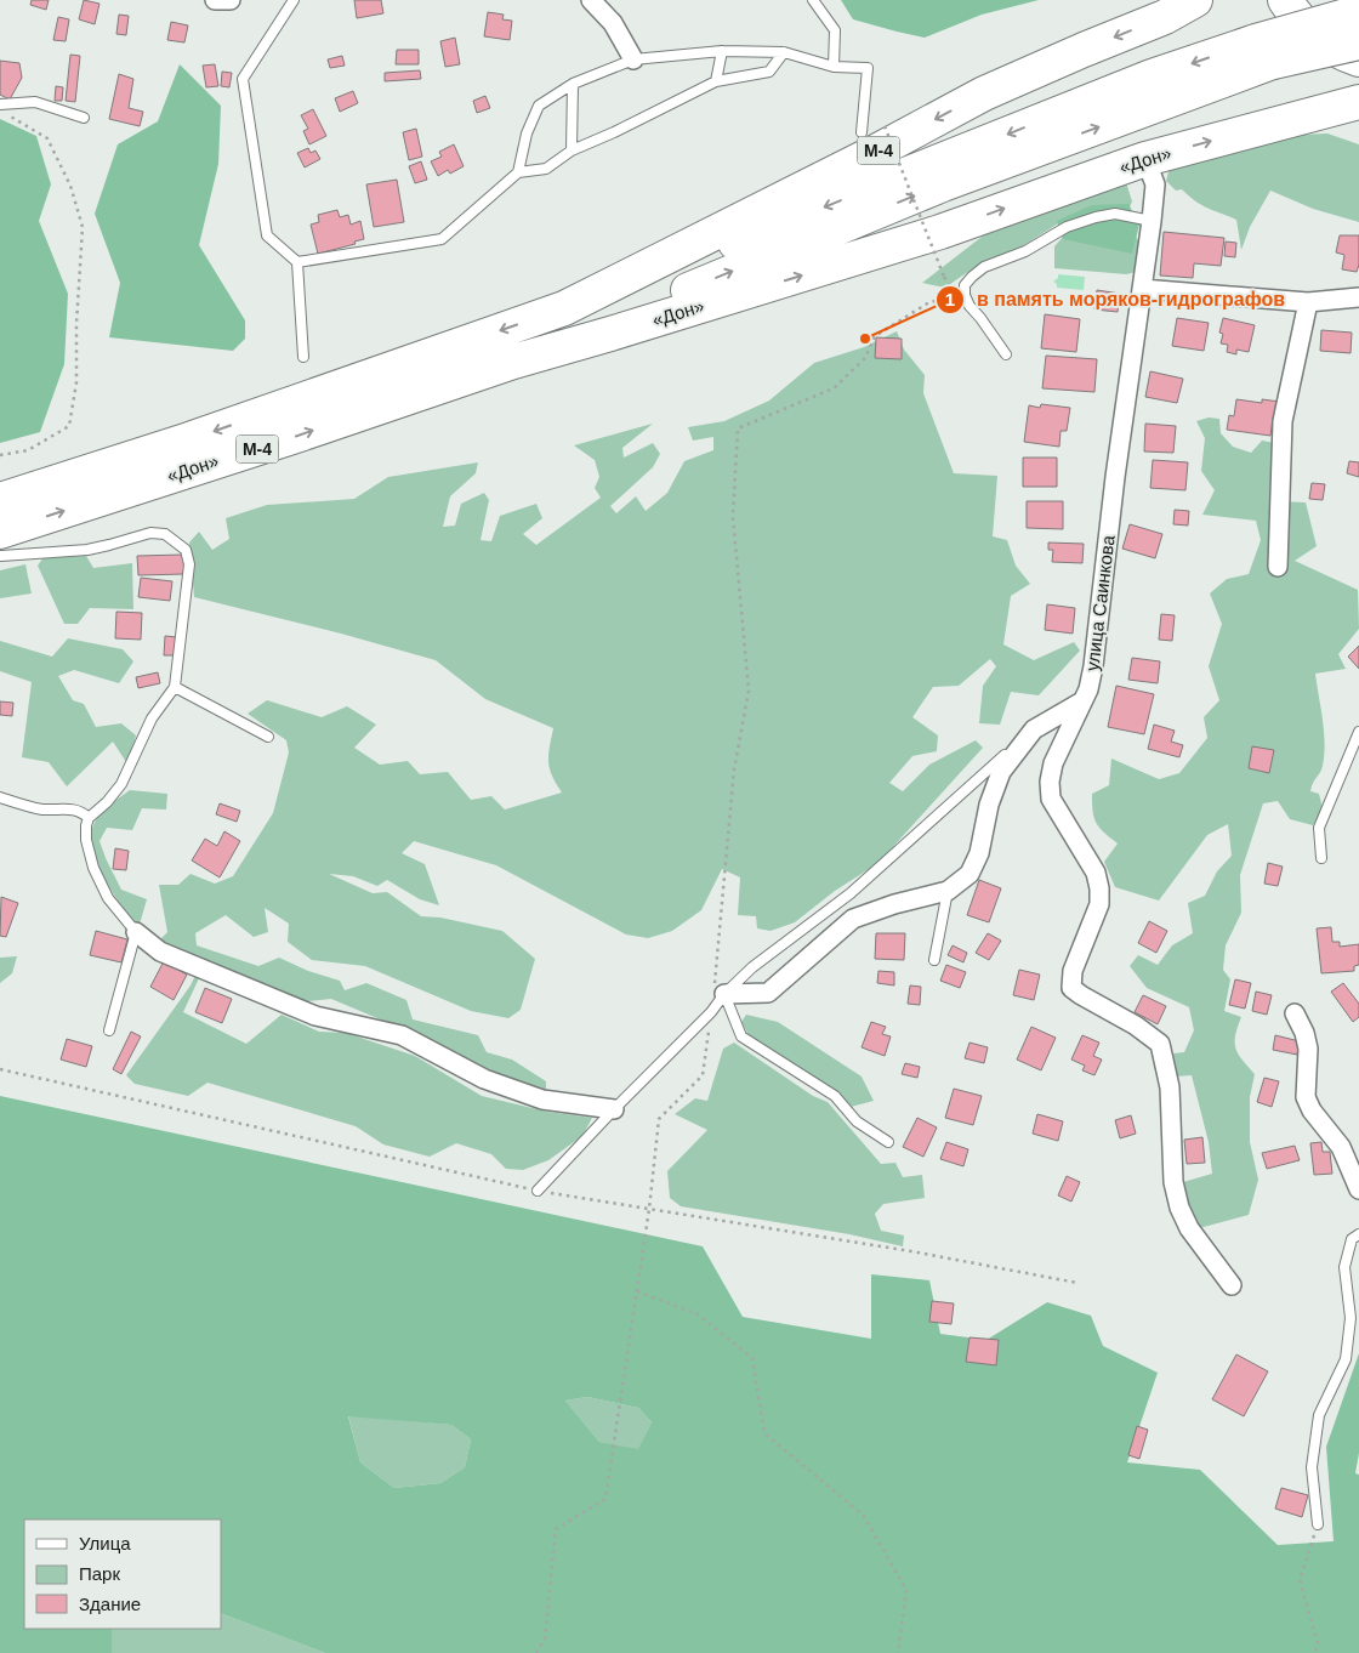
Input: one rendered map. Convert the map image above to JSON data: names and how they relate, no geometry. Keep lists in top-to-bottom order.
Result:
{
  "streets": {
    "highway": ["М-4", "«Дон»"],
    "street": ["улица Саинкова"]
  },
  "crossings": [
    ["«Дон»", "улица Саинкова"]
  ],
  "places": ["в память моряков-гидрографов"],
  "legend": ["Улица", "Парк", "Здание"]
}
